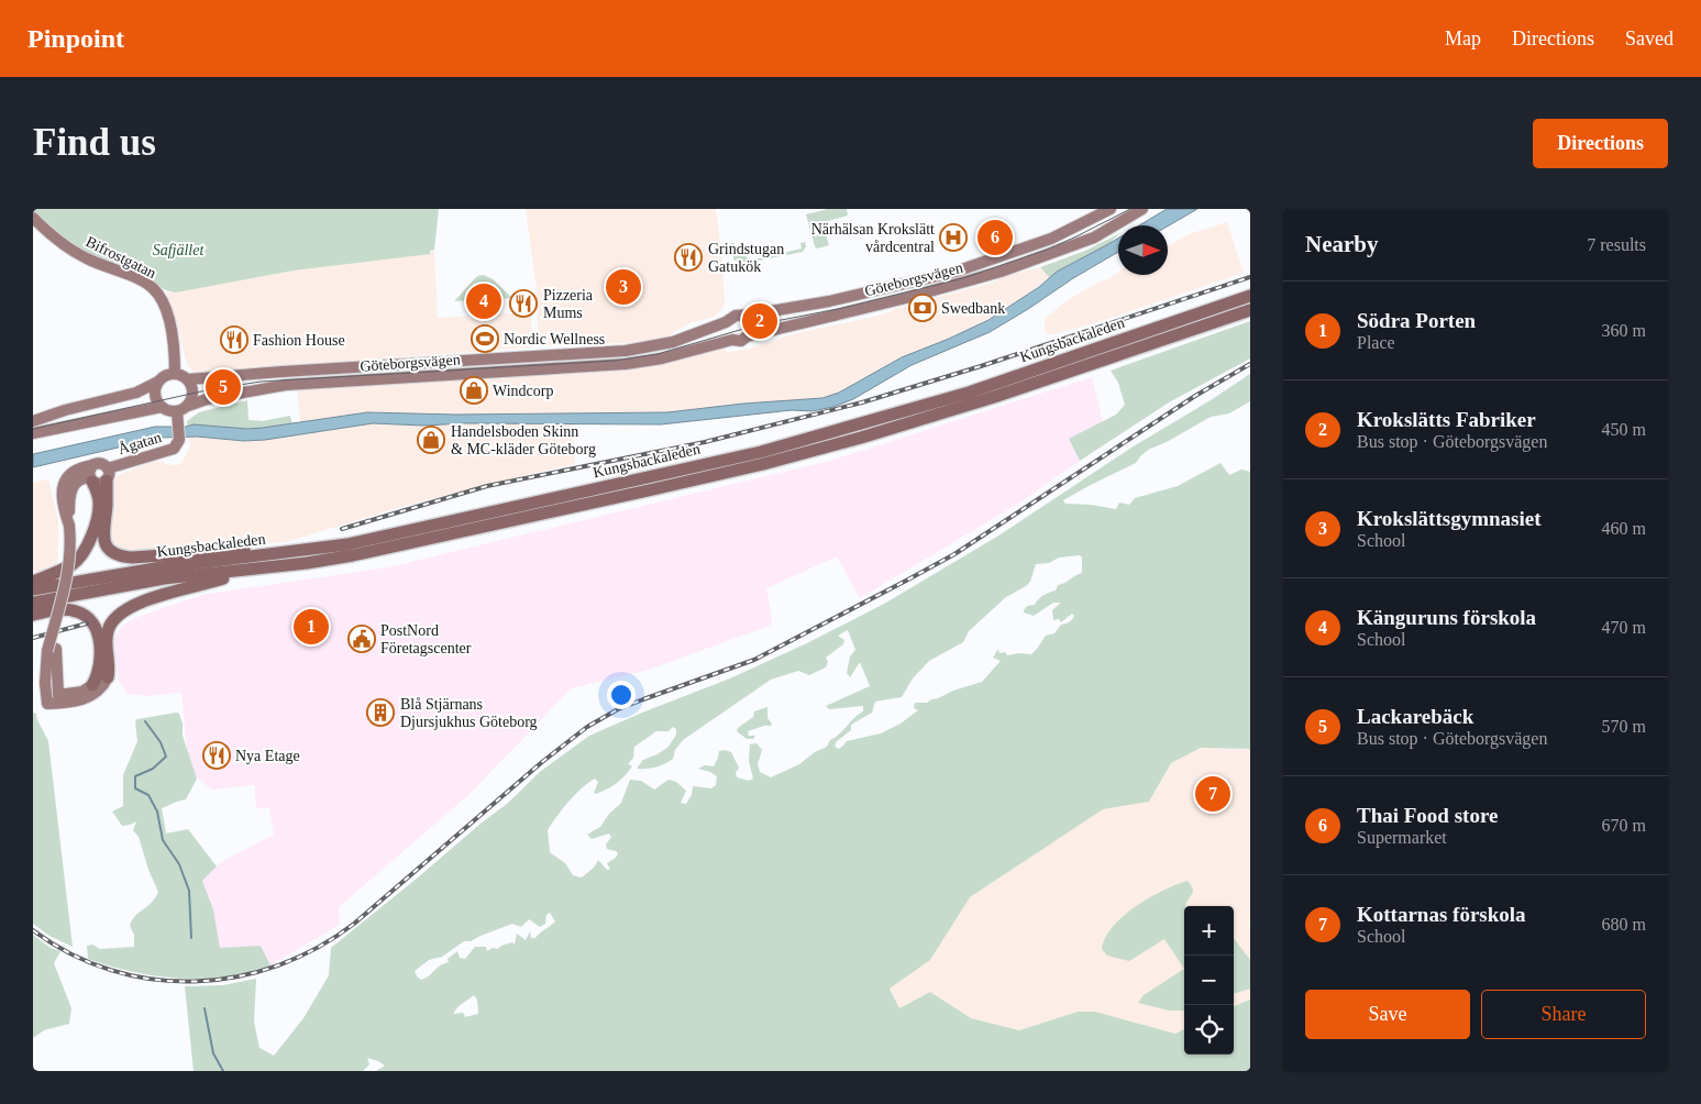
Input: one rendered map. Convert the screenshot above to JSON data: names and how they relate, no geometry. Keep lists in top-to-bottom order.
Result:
{
  "streets": {
    "highway": ["Kungsbackaleden"],
    "main road": ["Bifrostgatan", "Göteborgsvägen", "Ågatan"]
  },
  "crossings": [
    ["Bifrostgatan", "Göteborgsvägen"],
    ["Bifrostgatan", "Ågatan"],
    ["Göteborgsvägen", "Ågatan"]
  ],
  "parks": ["Safjället"],
  "places": {
    "hospital": ["Närhälsan Krokslätt vårdcentral"],
    "restaurant": [
      "Grindstugan Gatukök",
      "Pizzeria Mums",
      "Fashion House",
      "Nya Etage"
    ],
    "bank": ["Swedbank"],
    "sports": ["Nordic Wellness"],
    "shop": ["Windcorp", "Handelsboden Skinn & MC-kläder Göteborg"],
    "public building": ["PostNord Företagscenter"],
    "building": ["Blå Stjärnans Djursjukhus Göteborg"]
  },
  "north": "right",
  "page": {
    "header": "Pinpoint",
    "nav": ["Map", "Directions", "Saved"],
    "buttons": [
      "Directions",
      ["Save", "Share"]
    ],
    "title": "Find us",
    "heading": ["Nearby", "7 results"],
    "pins": [
      "6",
      "3",
      "4",
      "2",
      "5",
      "1",
      "7"
    ],
    "list": [
      {
        "mark": "1",
        "name": "Södra Porten",
        "note": "Place",
        "value": "360 m"
      },
      {
        "mark": "2",
        "name": "Krokslätts Fabriker",
        "note": "Bus stop · Göteborgsvägen",
        "value": "450 m"
      },
      {
        "mark": "3",
        "name": "Krokslättsgymnasiet",
        "note": "School",
        "value": "460 m"
      },
      {
        "mark": "4",
        "name": "Känguruns förskola",
        "note": "School",
        "value": "470 m"
      },
      {
        "mark": "5",
        "name": "Lackarebäck",
        "note": "Bus stop · Göteborgsvägen",
        "value": "570 m"
      },
      {
        "mark": "6",
        "name": "Thai Food store",
        "note": "Supermarket",
        "value": "670 m"
      },
      {
        "mark": "7",
        "name": "Kottarnas förskola",
        "note": "School",
        "value": "680 m"
      }
    ],
    "map_buttons": ["+", "−"]
  }
}
